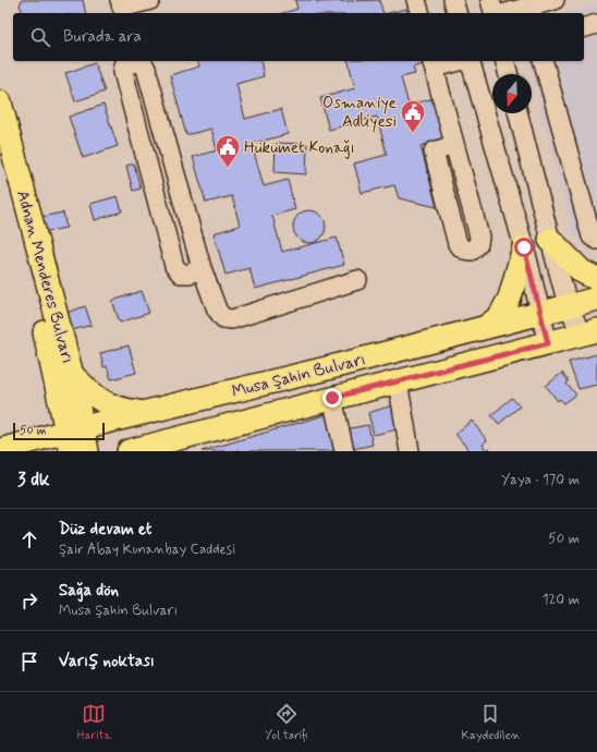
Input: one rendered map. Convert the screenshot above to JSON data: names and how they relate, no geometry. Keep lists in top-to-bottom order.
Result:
{
  "streets": {
    "main road": ["Adnan Menderes Bulvarı", "Musa Şahin Bulvarı"]
  },
  "crossings": [
    ["Adnan Menderes Bulvarı", "Musa Şahin Bulvarı"]
  ],
  "places": {
    "public building": ["Osmaniye Adliyesi", "Hükümet Konağı"]
  },
  "scale_bar": "50 m",
  "north": "bottom",
  "page": {
    "search": "Burada ara",
    "scale": "50 m",
    "heading": ["3 dk", "Yaya · 170 m"],
    "list": [
      ["Düz devam et", "Şair Abay Kunanbay Caddesi", "50 m"],
      ["Sağa dön", "Musa Şahin Bulvarı", "120 m"],
      "Varış noktası"
    ],
    "nav": ["Harita", "Yol tarifi", "Kaydedilen"]
  }
}
